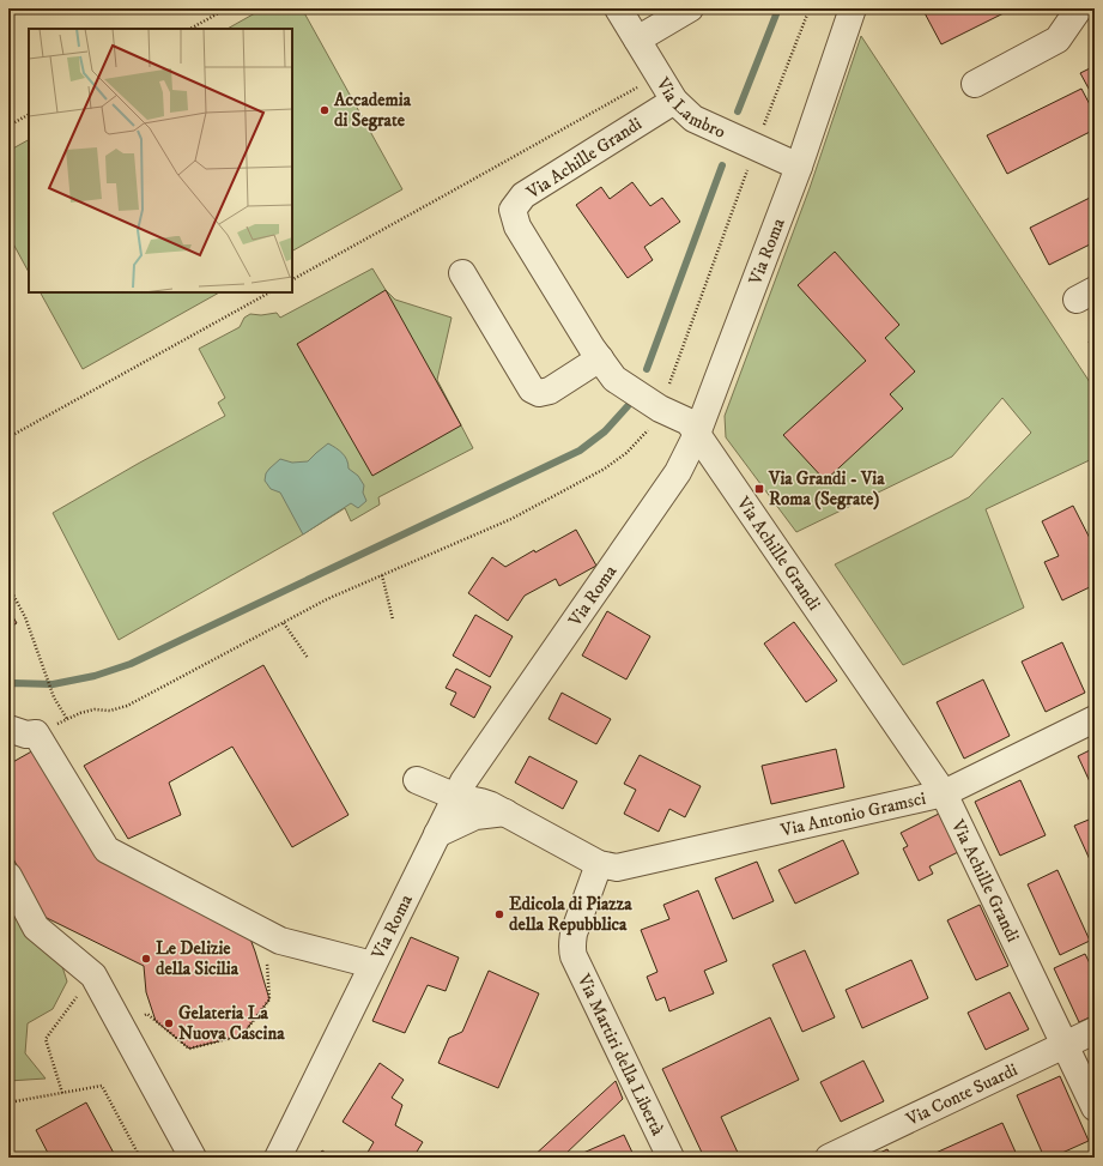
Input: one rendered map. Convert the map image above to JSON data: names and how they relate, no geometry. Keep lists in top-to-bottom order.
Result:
{
  "streets": {
    "street": [
      "Via Lambro",
      "Via Achille Grandi",
      "Via Roma",
      "Via Antonio Gramsci",
      "Via Martiri della Libertà",
      "Via Conte Suardi"
    ]
  },
  "crossings": [
    ["Via Lambro", "Via Achille Grandi"],
    ["Via Lambro", "Via Roma"],
    ["Via Achille Grandi", "Via Roma"],
    ["Via Achille Grandi", "Via Antonio Gramsci"],
    ["Via Achille Grandi", "Via Conte Suardi"],
    ["Via Antonio Gramsci", "Via Martiri della Libertà"]
  ],
  "places": {
    "other": [
      "Accademia di Segrate",
      "Edicola di Piazza della Repubblica",
      "Le Delizie della Sicilia",
      "Gelateria La Nuova Cascina"
    ],
    "transit": ["Via Grandi - Via Roma (Segrate)"]
  }
}
